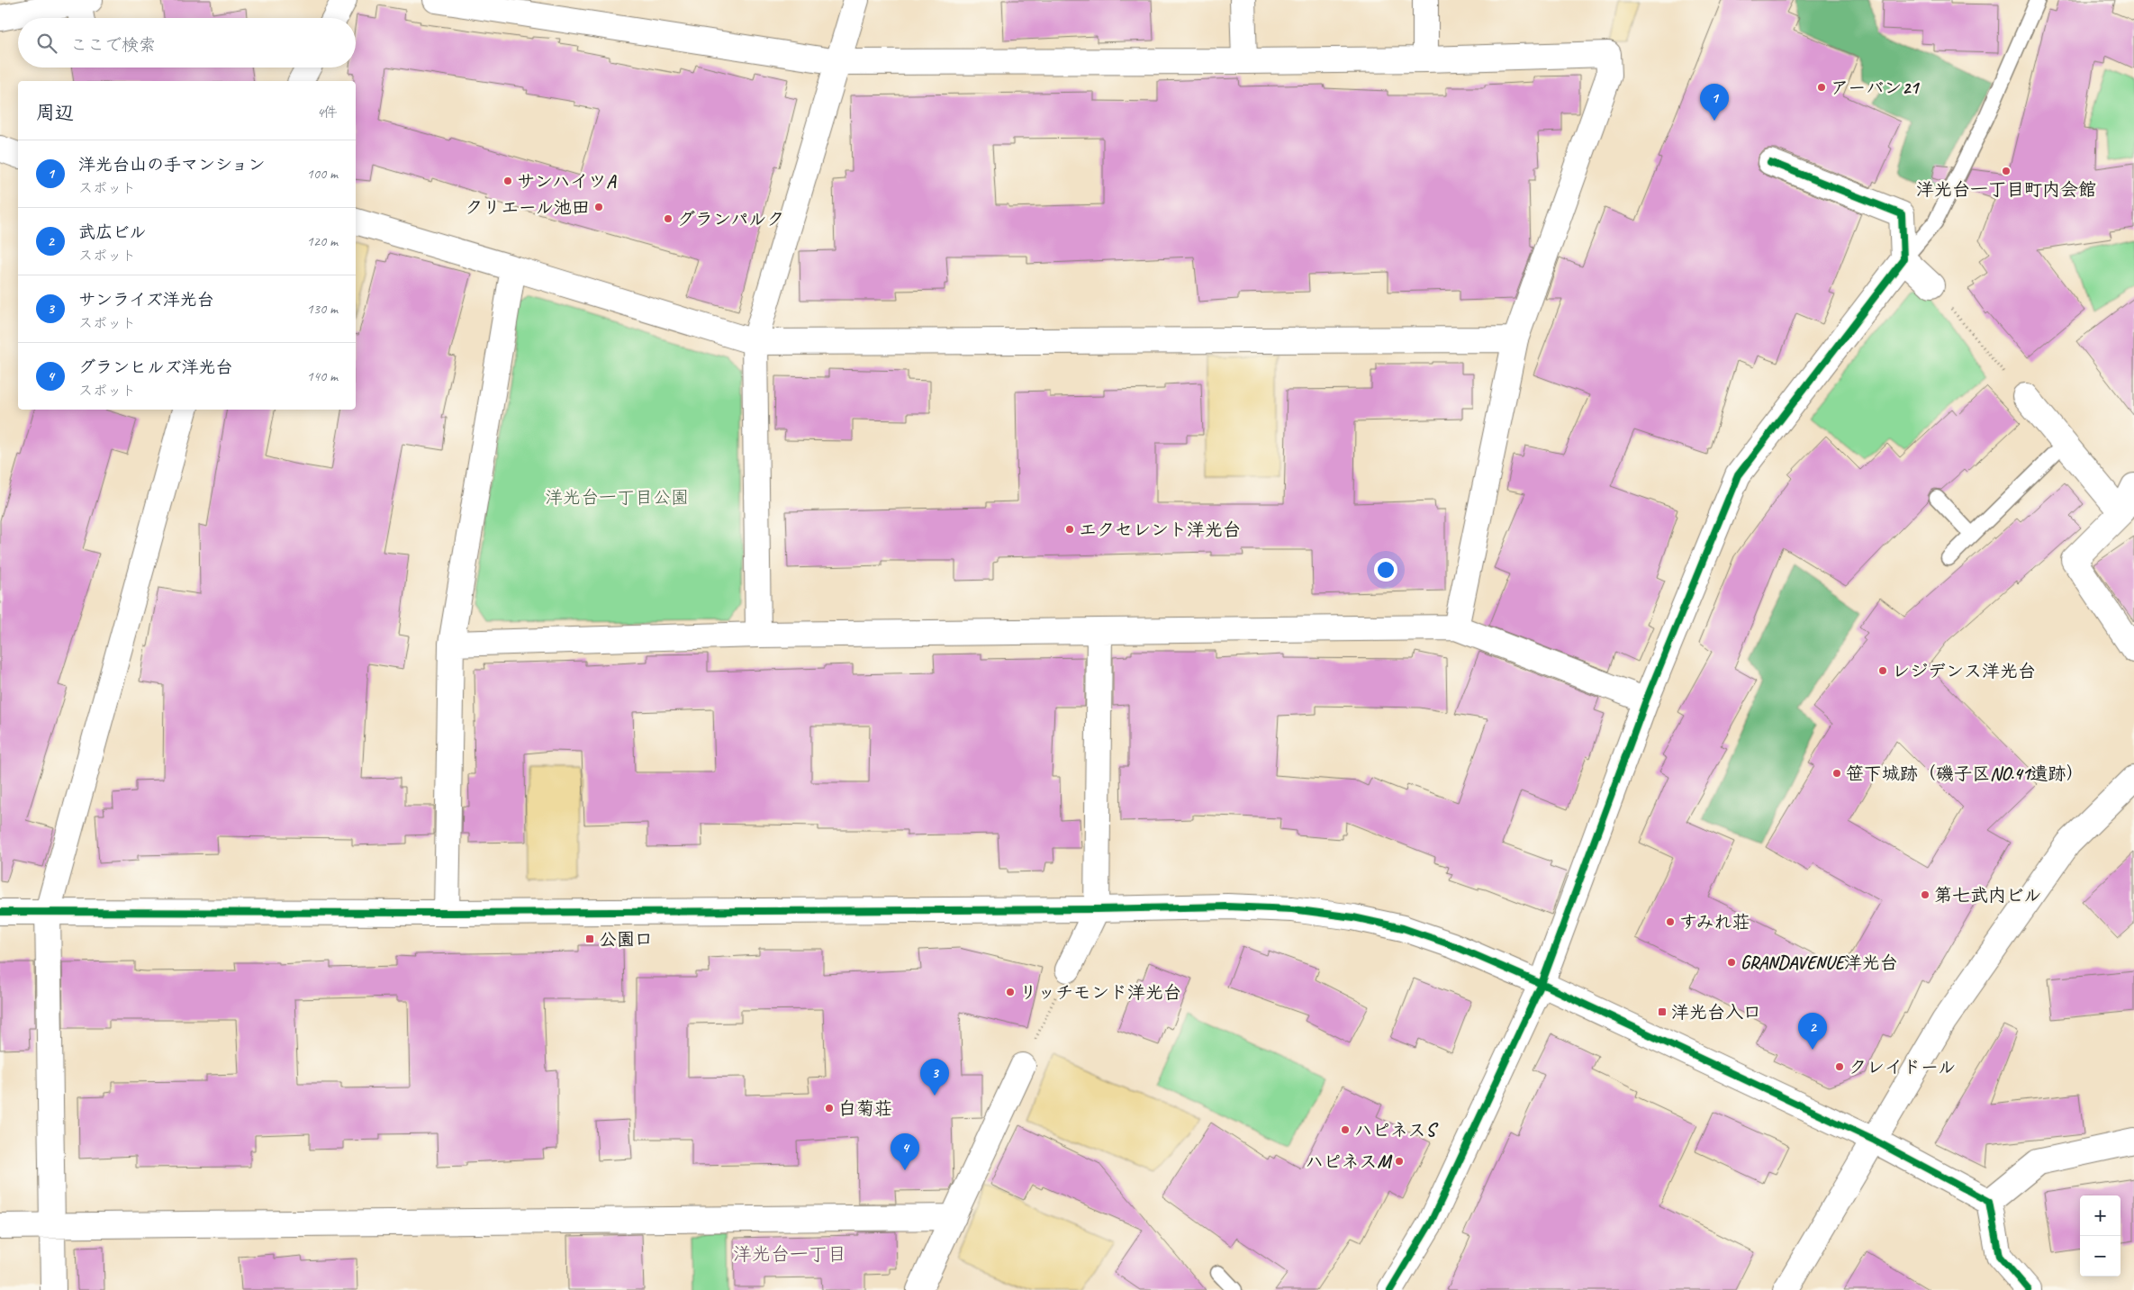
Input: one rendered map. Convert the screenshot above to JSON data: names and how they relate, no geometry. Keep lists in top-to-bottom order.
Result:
{
  "districts": ["洋光台一丁目"],
  "parks": ["洋光台一丁目公園"],
  "places": {
    "other": [
      "アーバン21",
      "洋光台一丁目町内会館",
      "サンハイツA",
      "クリエール池田",
      "グランパルク",
      "エクセレント洋光台",
      "レジデンス洋光台",
      "笹下城跡（磯子区NO.41遺跡）",
      "第七武内ビル",
      "すみれ荘",
      "GRANDAVENUE洋光台",
      "リッチモンド洋光台",
      "クレイドール",
      "白菊荘",
      "ハピネスS",
      "ハピネスM"
    ],
    "transit": ["公園口", "洋光台入口"]
  },
  "page": {
    "search": "ここで検索",
    "heading": ["周辺", "4件"],
    "pins": [
      "1",
      "2",
      "3",
      "4"
    ],
    "list": [
      {
        "mark": "1",
        "name": "洋光台山の手マンション",
        "note": "スポット",
        "value": "100 m"
      },
      {
        "mark": "2",
        "name": "武広ビル",
        "note": "スポット",
        "value": "120 m"
      },
      {
        "mark": "3",
        "name": "サンライズ洋光台",
        "note": "スポット",
        "value": "130 m"
      },
      {
        "mark": "4",
        "name": "グランヒルズ洋光台",
        "note": "スポット",
        "value": "140 m"
      }
    ],
    "map_buttons": ["+", "−"]
  }
}
